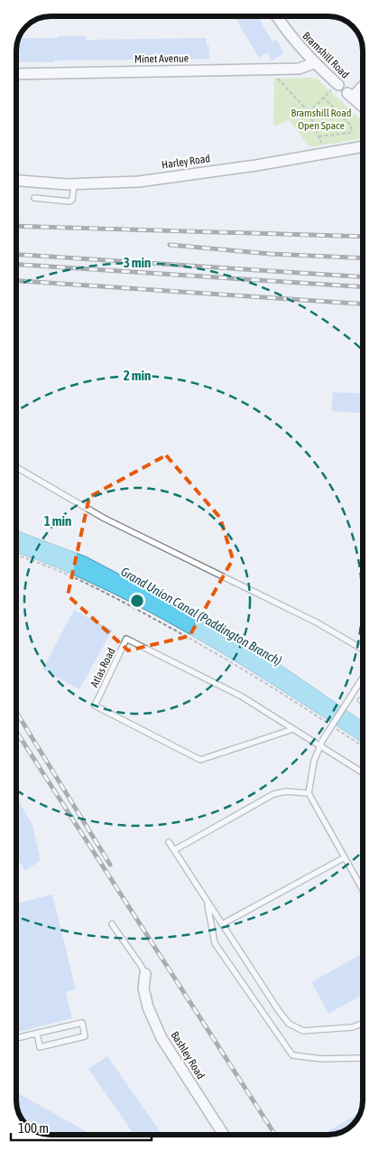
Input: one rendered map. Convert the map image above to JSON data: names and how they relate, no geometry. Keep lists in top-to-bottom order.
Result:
{
  "streets": {
    "street": [
      "Bramshill Road",
      "Minet Avenue",
      "Harley Road",
      "Bashley Road"
    ],
    "lane": ["Atlas Road"]
  },
  "crossings": [
    ["Bramshill Road", "Minet Avenue"]
  ],
  "water": ["Grand Union Canal (Paddington Branch)"],
  "parks": ["Bramshill Road Open Space"],
  "scale_bar": "100 m",
  "rings": ["3 min", "2 min", "1 min"]
}
